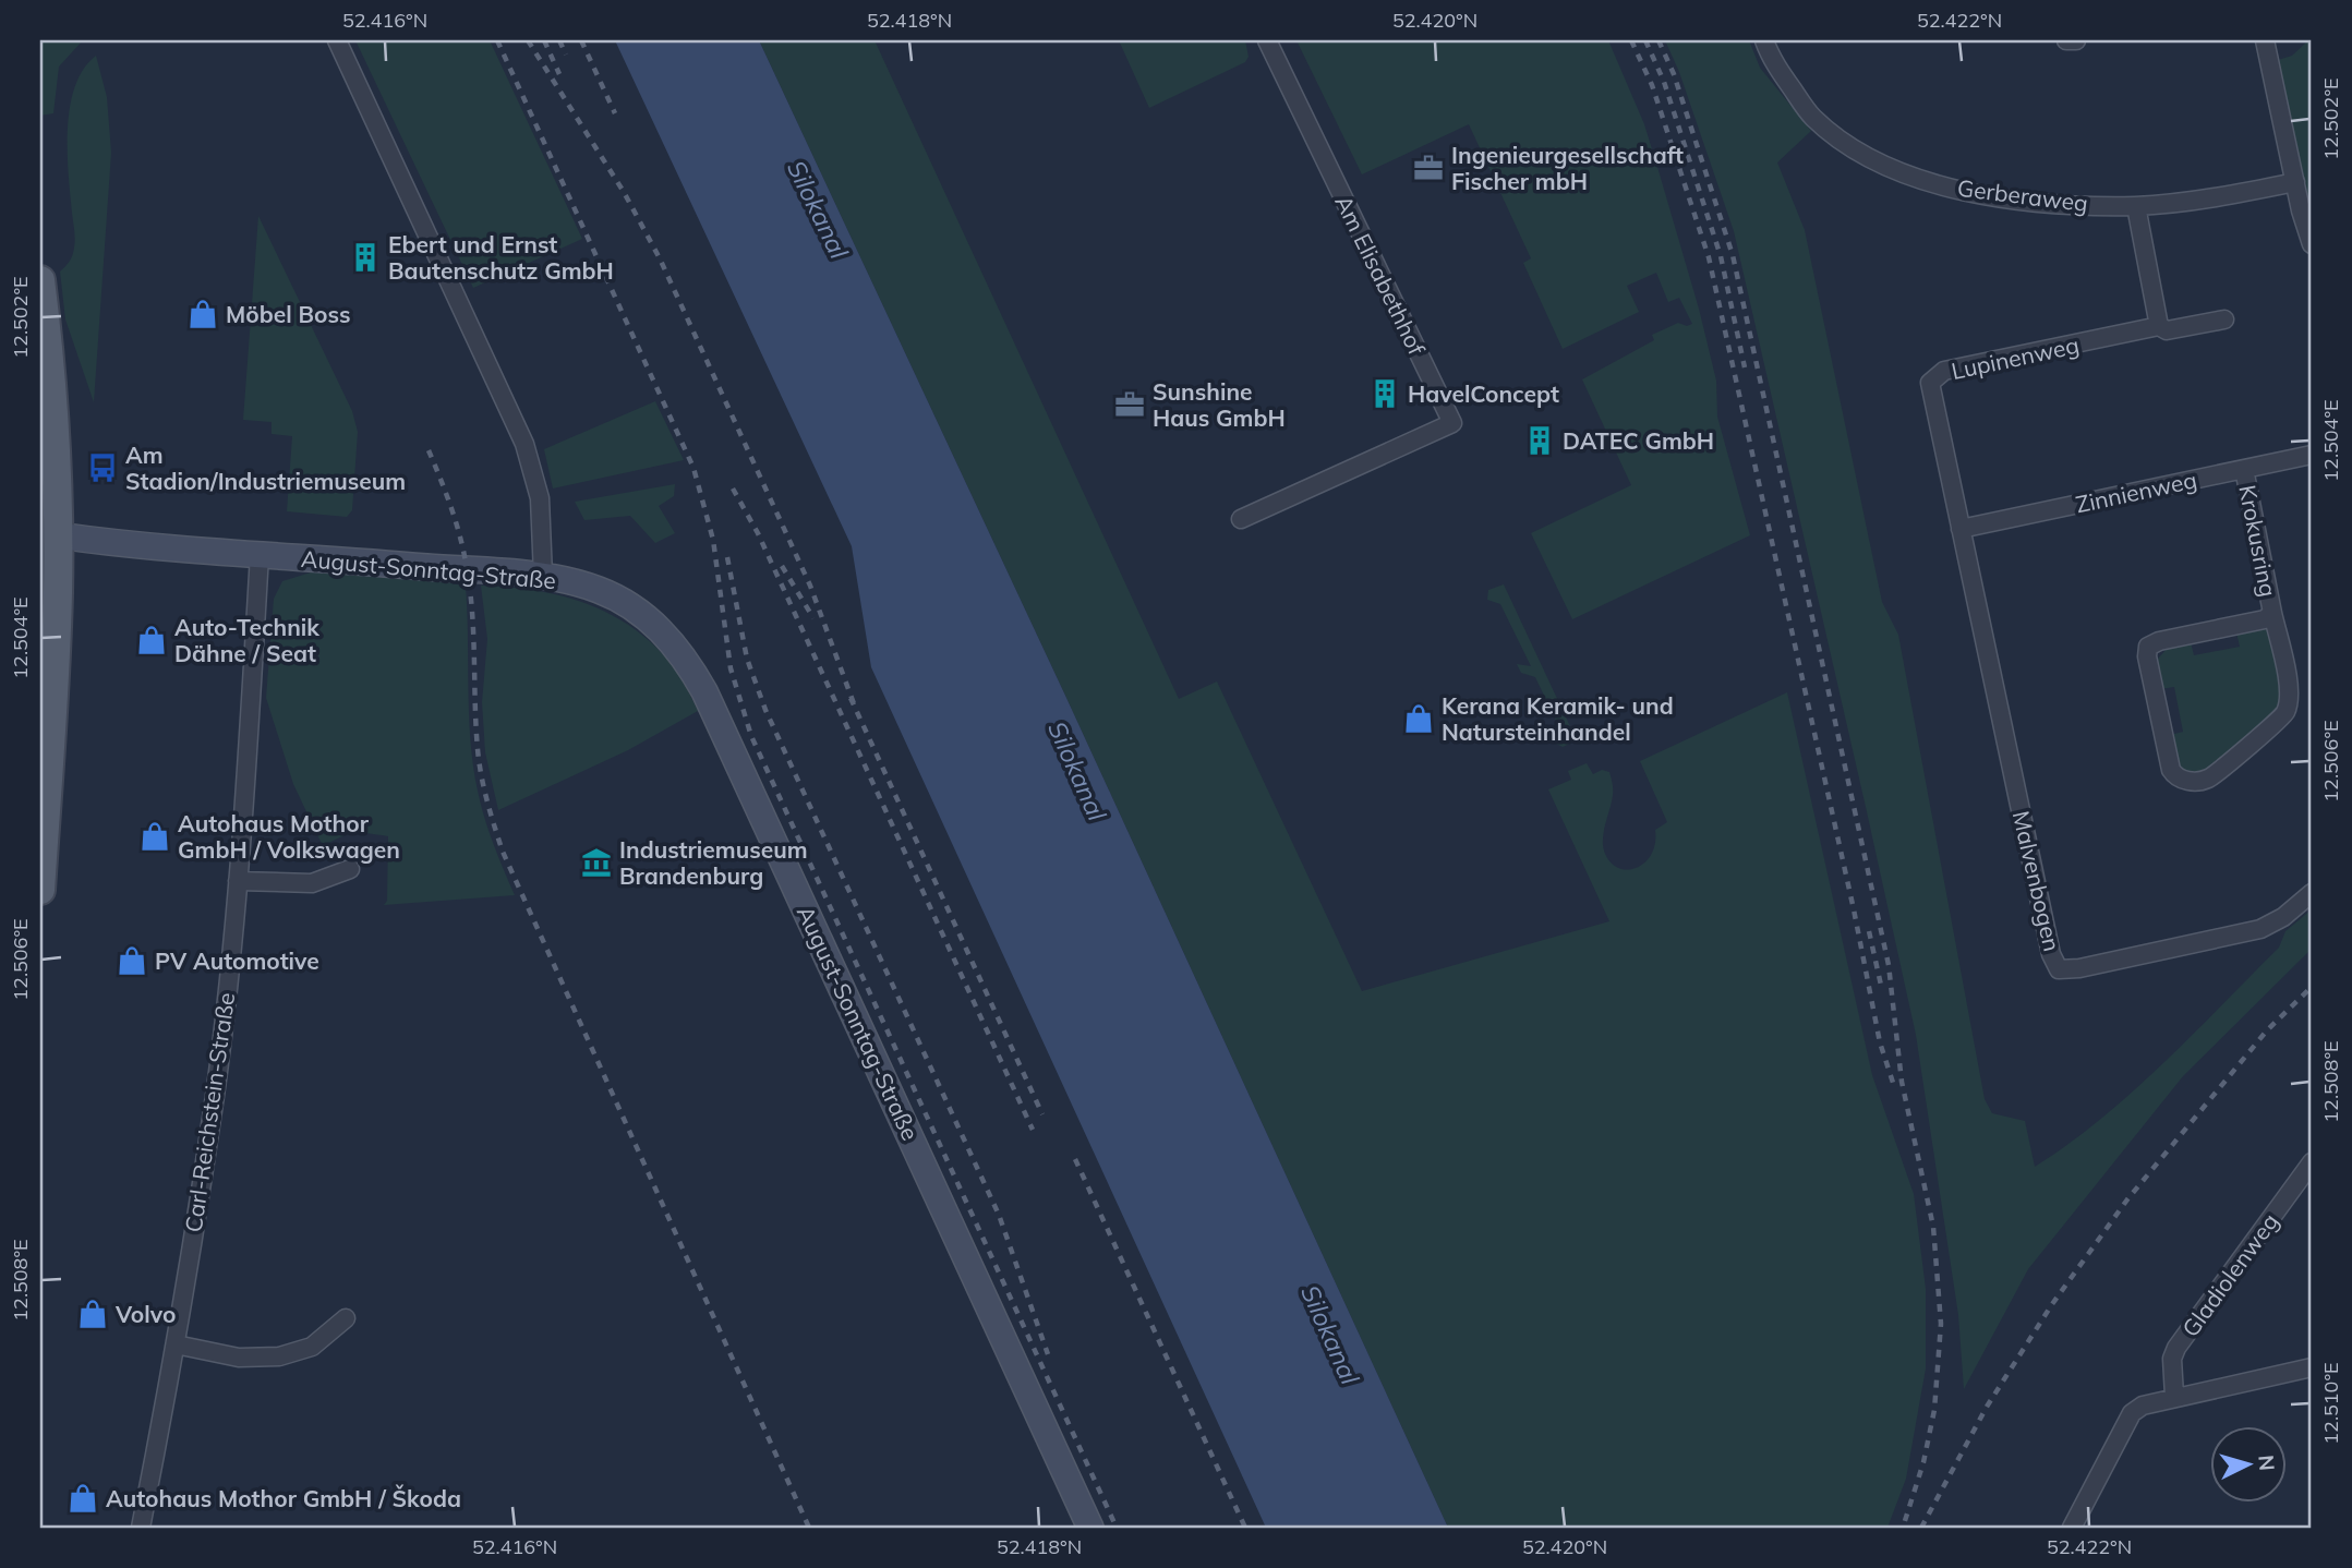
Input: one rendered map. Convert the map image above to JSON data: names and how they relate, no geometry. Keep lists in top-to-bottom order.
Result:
{
  "streets": {
    "street": [
      "Gerberaweg",
      "Am Elisabethhof",
      "Lupinenweg",
      "Zinnienweg",
      "Krokusring",
      "August-Sonntag-Straße",
      "Malvenbogen",
      "Carl-Reichstein-Straße",
      "Gladiolenweg"
    ]
  },
  "crossings": [
    ["Lupinenweg", "Zinnienweg"],
    ["Lupinenweg", "Malvenbogen"],
    ["Zinnienweg", "Krokusring"],
    ["Zinnienweg", "Malvenbogen"],
    ["August-Sonntag-Straße", "Carl-Reichstein-Straße"]
  ],
  "water": ["Silokanal"],
  "places": {
    "office": ["Ingenieurgesellschaft Fischer mbH", "Sunshine Haus GmbH"],
    "building": ["Ebert und Ernst Bautenschutz GmbH", "HavelConcept", "DATEC GmbH"],
    "shop": [
      "Möbel Boss",
      "Auto-Technik Dähne / Seat",
      "Kerana Keramik- und Natursteinhandel",
      "Autohaus Mothor GmbH / Volkswagen",
      "PV Automotive",
      "Volvo",
      "Autohaus Mothor GmbH / Škoda"
    ],
    "bus stop": ["Am Stadion/Industriemuseum"],
    "museum": ["Industriemuseum Brandenburg"]
  },
  "north": "right",
  "coordinates": [
    "52.416°N",
    "52.418°N",
    "52.420°N",
    "52.422°N",
    "12.502°E",
    "12.504°E",
    "12.506°E",
    "12.508°E",
    "12.510°E"
  ]
}
